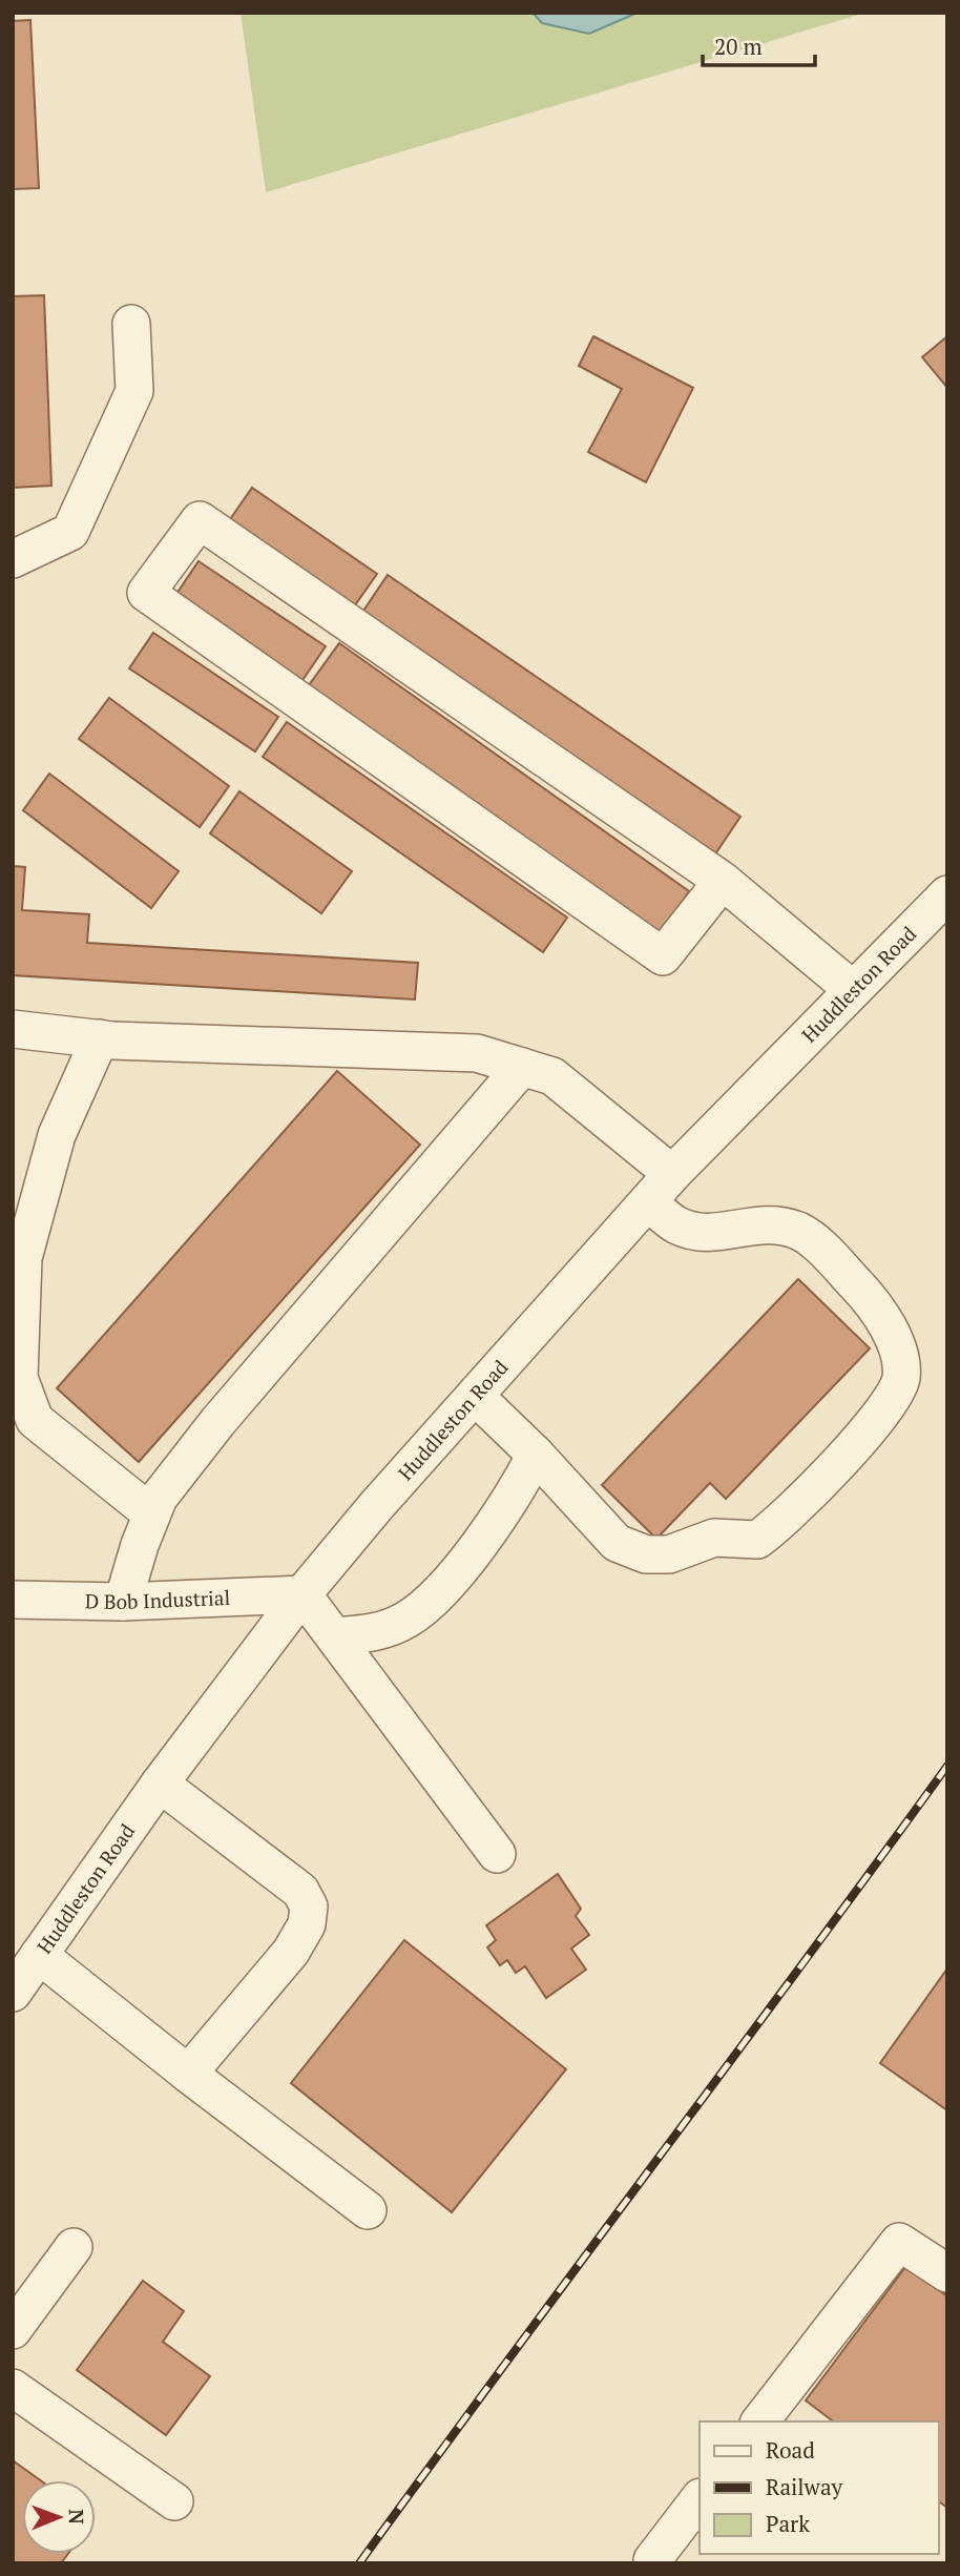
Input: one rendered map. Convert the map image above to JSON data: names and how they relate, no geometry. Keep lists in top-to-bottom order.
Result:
{
  "streets": {
    "street": ["Huddleston Road", "D Bob Industrial"]
  },
  "crossings": [
    ["Huddleston Road", "D Bob Industrial"]
  ],
  "legend": ["Road", "Railway", "Park"],
  "scale_bar": "20 m",
  "north": "right"
}
